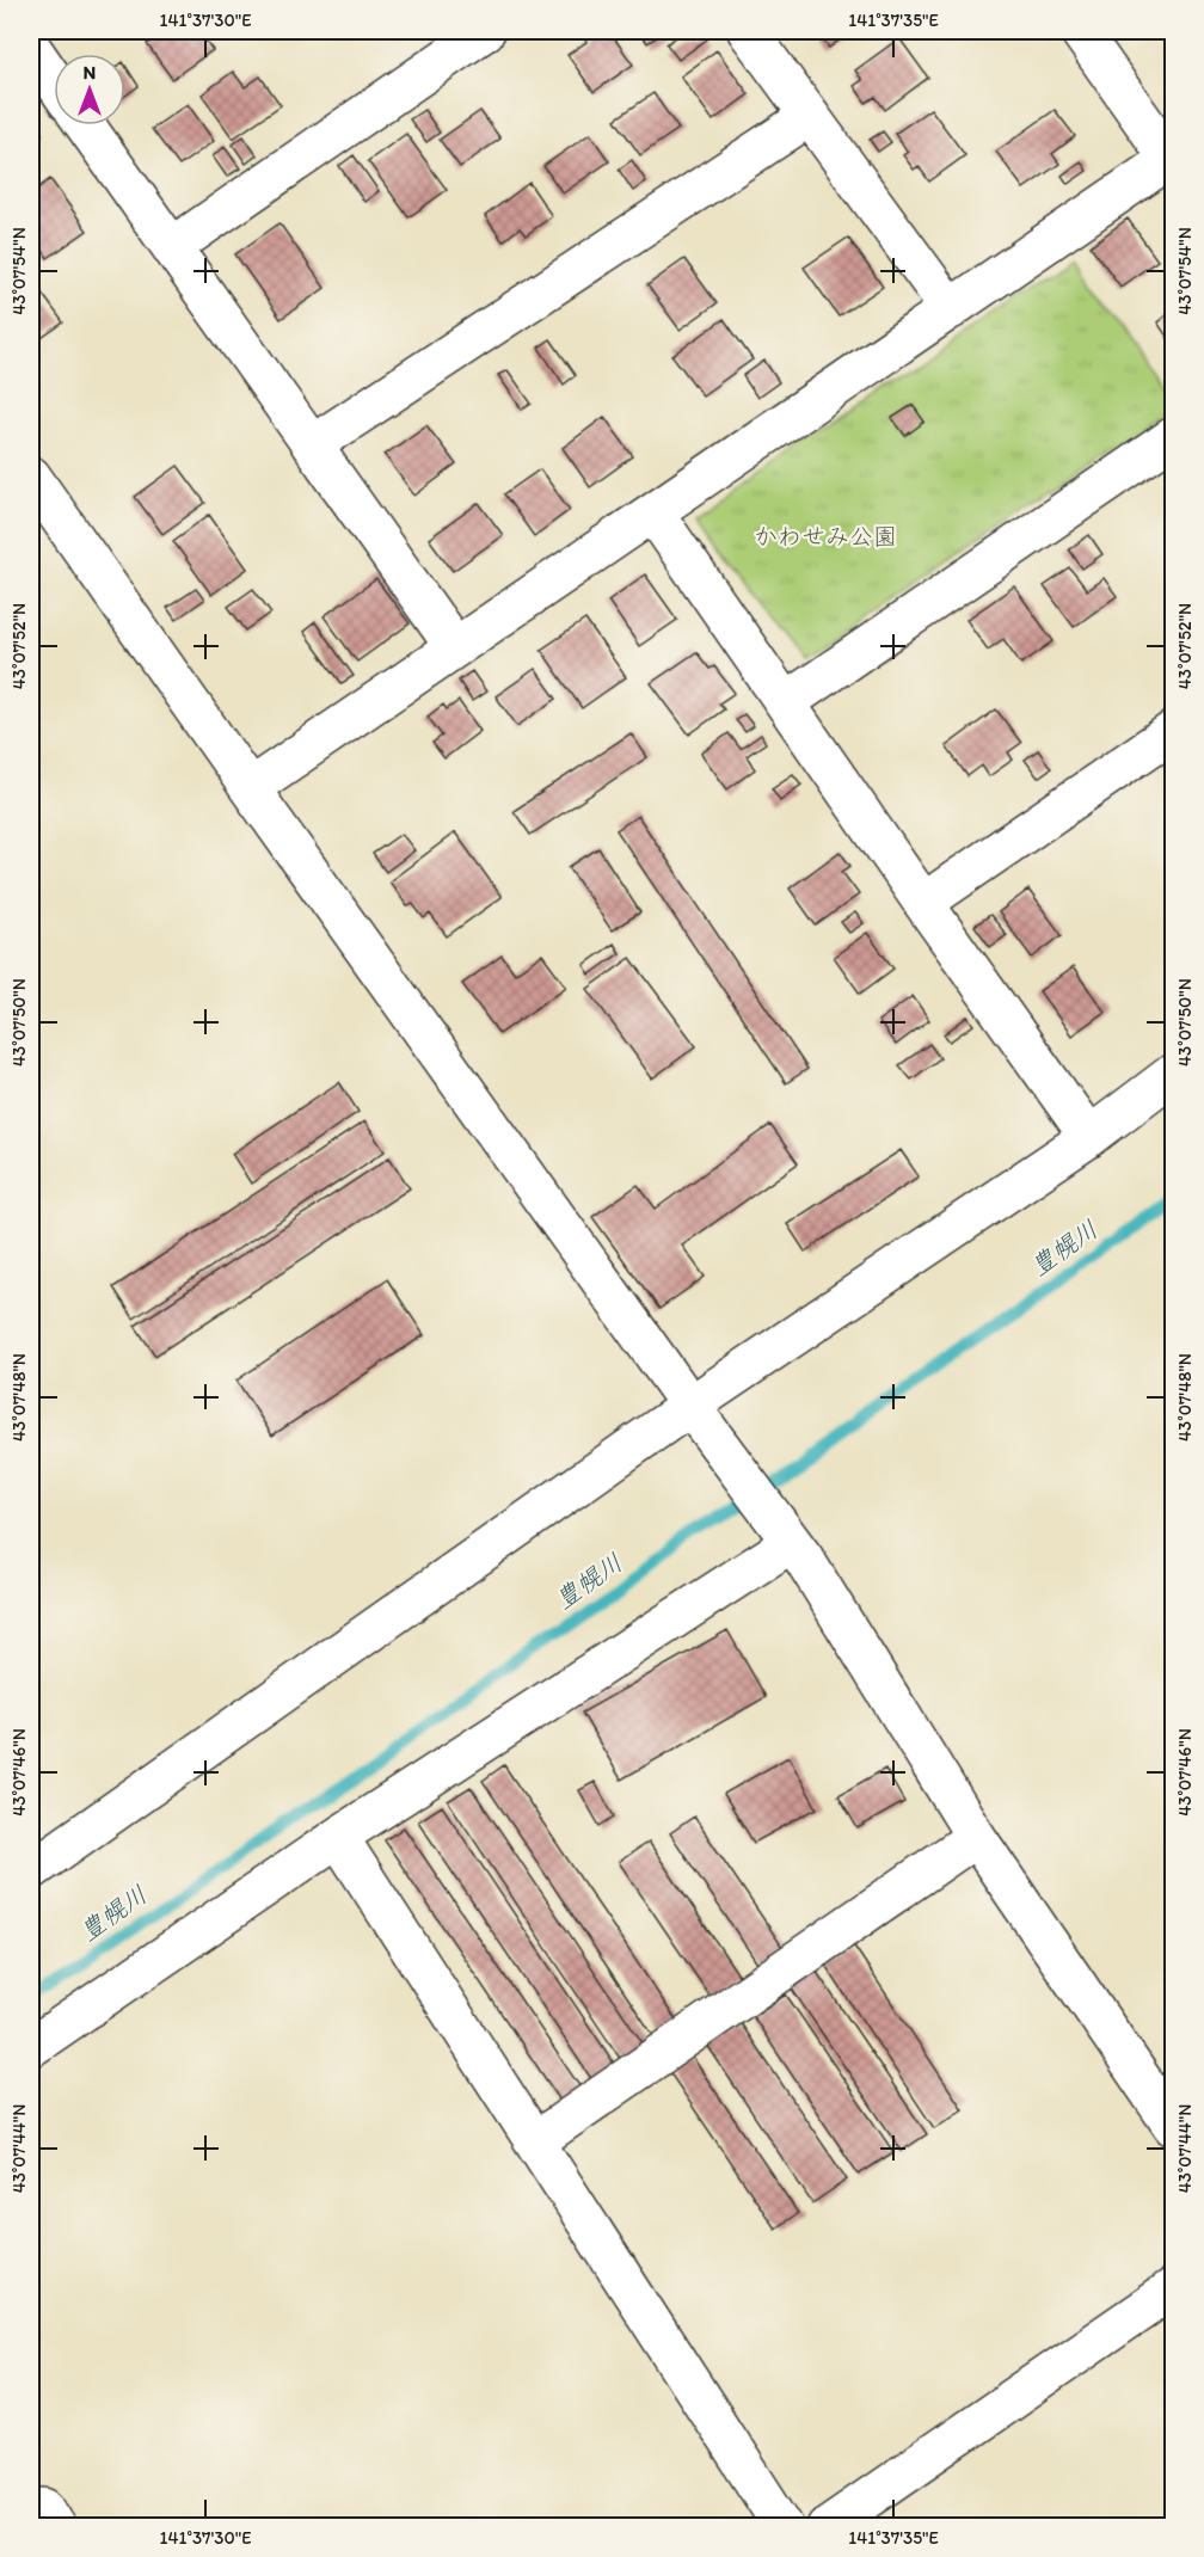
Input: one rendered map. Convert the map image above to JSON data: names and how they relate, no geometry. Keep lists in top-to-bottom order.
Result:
{
  "water": ["豊幌川"],
  "parks": ["かわせみ公園"],
  "north": "top",
  "coordinates": [
    "141°37'30\"E",
    "141°37'35\"E",
    "43°07'54\"N",
    "43°07'52\"N",
    "43°07'50\"N",
    "43°07'48\"N",
    "43°07'46\"N",
    "43°07'44\"N"
  ]
}
